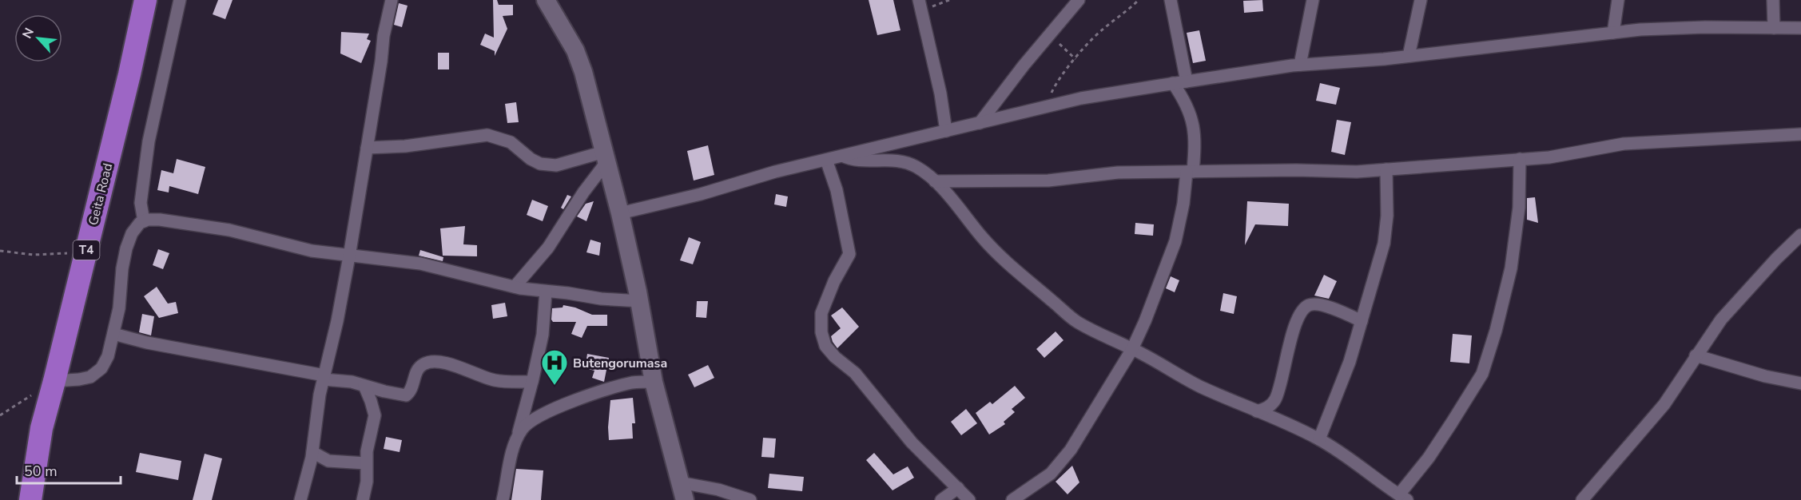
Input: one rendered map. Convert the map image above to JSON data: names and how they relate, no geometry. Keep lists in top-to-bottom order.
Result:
{
  "streets": {
    "highway": ["Geita Road", "T4"]
  },
  "places": {
    "hospital": ["Butengorumasa"]
  },
  "scale_bar": "50 m",
  "north": "top left"
}
